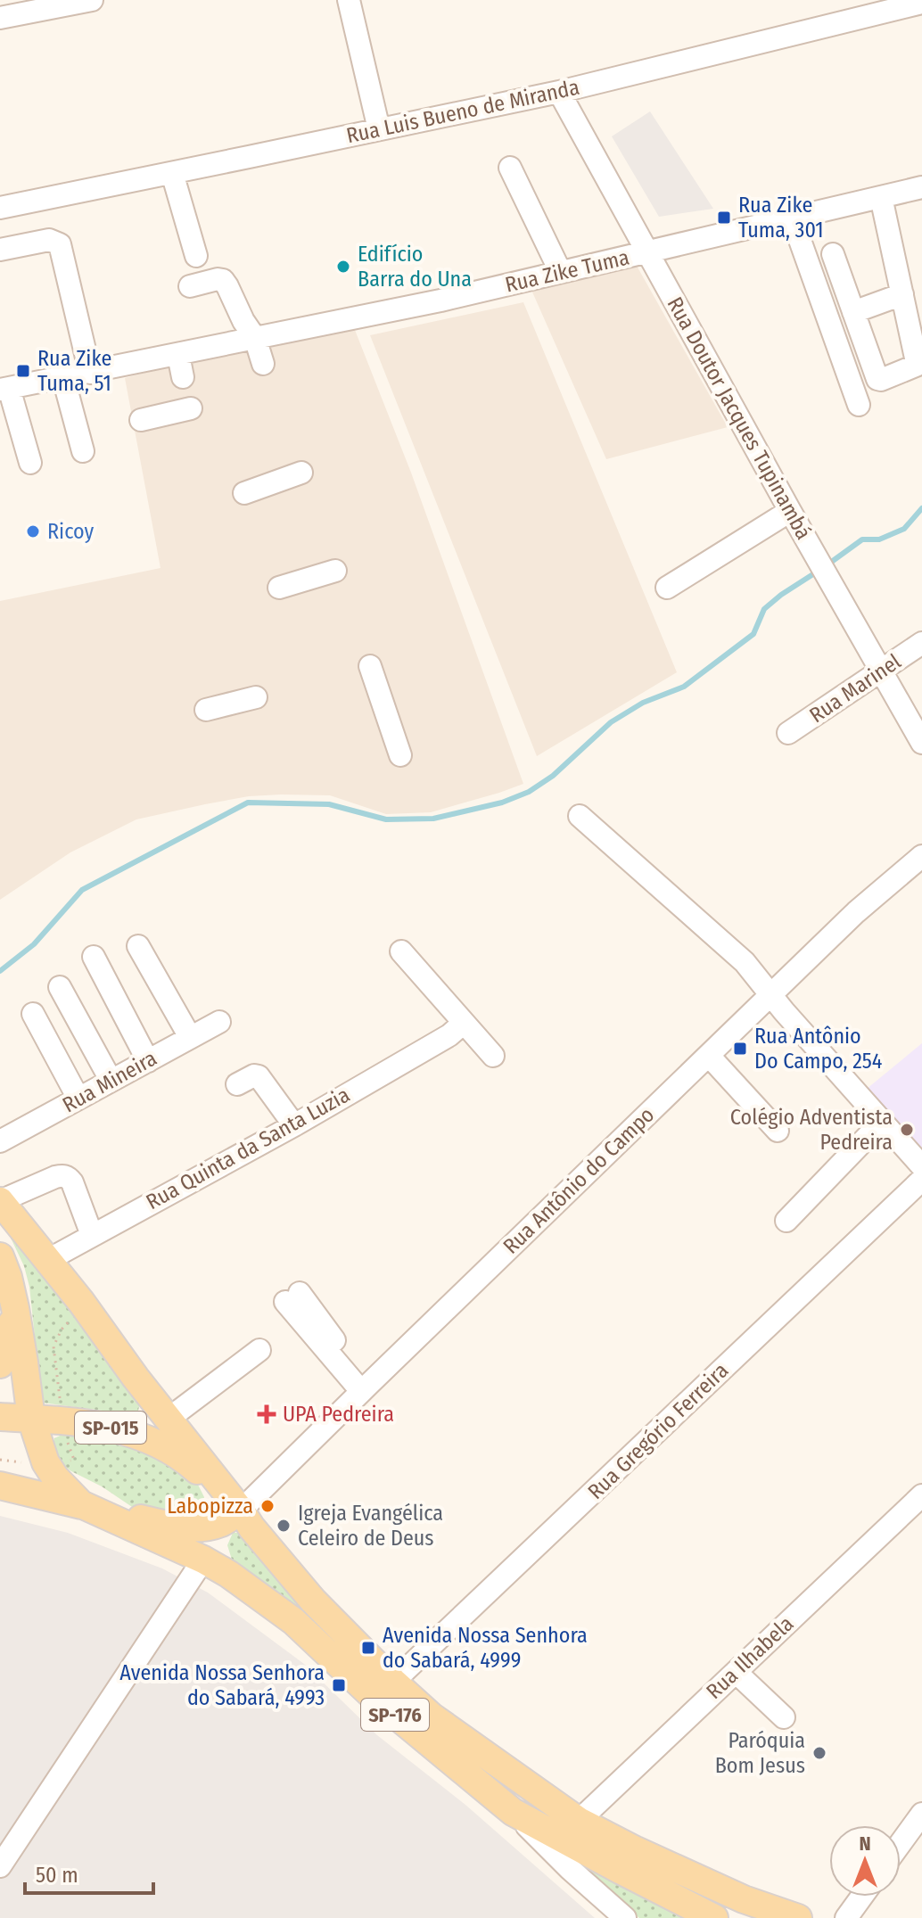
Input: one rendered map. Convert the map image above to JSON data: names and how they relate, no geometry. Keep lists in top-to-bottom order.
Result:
{
  "streets": {
    "main road": ["SP-015", "SP-176"],
    "street": [
      "Rua Luis Bueno de Miranda",
      "Rua Zike Tuma",
      "Rua Doutor Jacques Tupinambá",
      "Rua Marinel",
      "Rua Mineira",
      "Rua Quinta da Santa Luzia",
      "Rua Antônio do Campo",
      "Rua Gregório Ferreira",
      "Rua Ilhabela"
    ]
  },
  "crossings": [
    ["Rua Luis Bueno de Miranda", "Rua Doutor Jacques Tupinambá"],
    ["Rua Zike Tuma", "Rua Doutor Jacques Tupinambá"],
    ["Rua Doutor Jacques Tupinambá", "Rua Marinel"],
    ["Rua Antônio do Campo", "SP-015"],
    ["Rua Antônio do Campo", "SP-176"],
    ["SP-015", "SP-176"],
    ["Rua Gregório Ferreira", "SP-176"],
    ["Rua Ilhabela", "SP-176"]
  ],
  "places": {
    "transit": [
      "Rua Zike Tuma, 301",
      "Rua Zike Tuma, 51",
      "Rua Antônio Do Campo, 254",
      "Avenida Nossa Senhora do Sabará, 4999",
      "Avenida Nossa Senhora do Sabará, 4993"
    ],
    "other": [
      "Edifício Barra do Una",
      "Ricoy",
      "Colégio Adventista Pedreira",
      "Labopizza",
      "Igreja Evangélica Celeiro de Deus",
      "Paróquia Bom Jesus"
    ],
    "health": ["UPA Pedreira"]
  },
  "scale_bar": "50 m",
  "north": "top"
}
